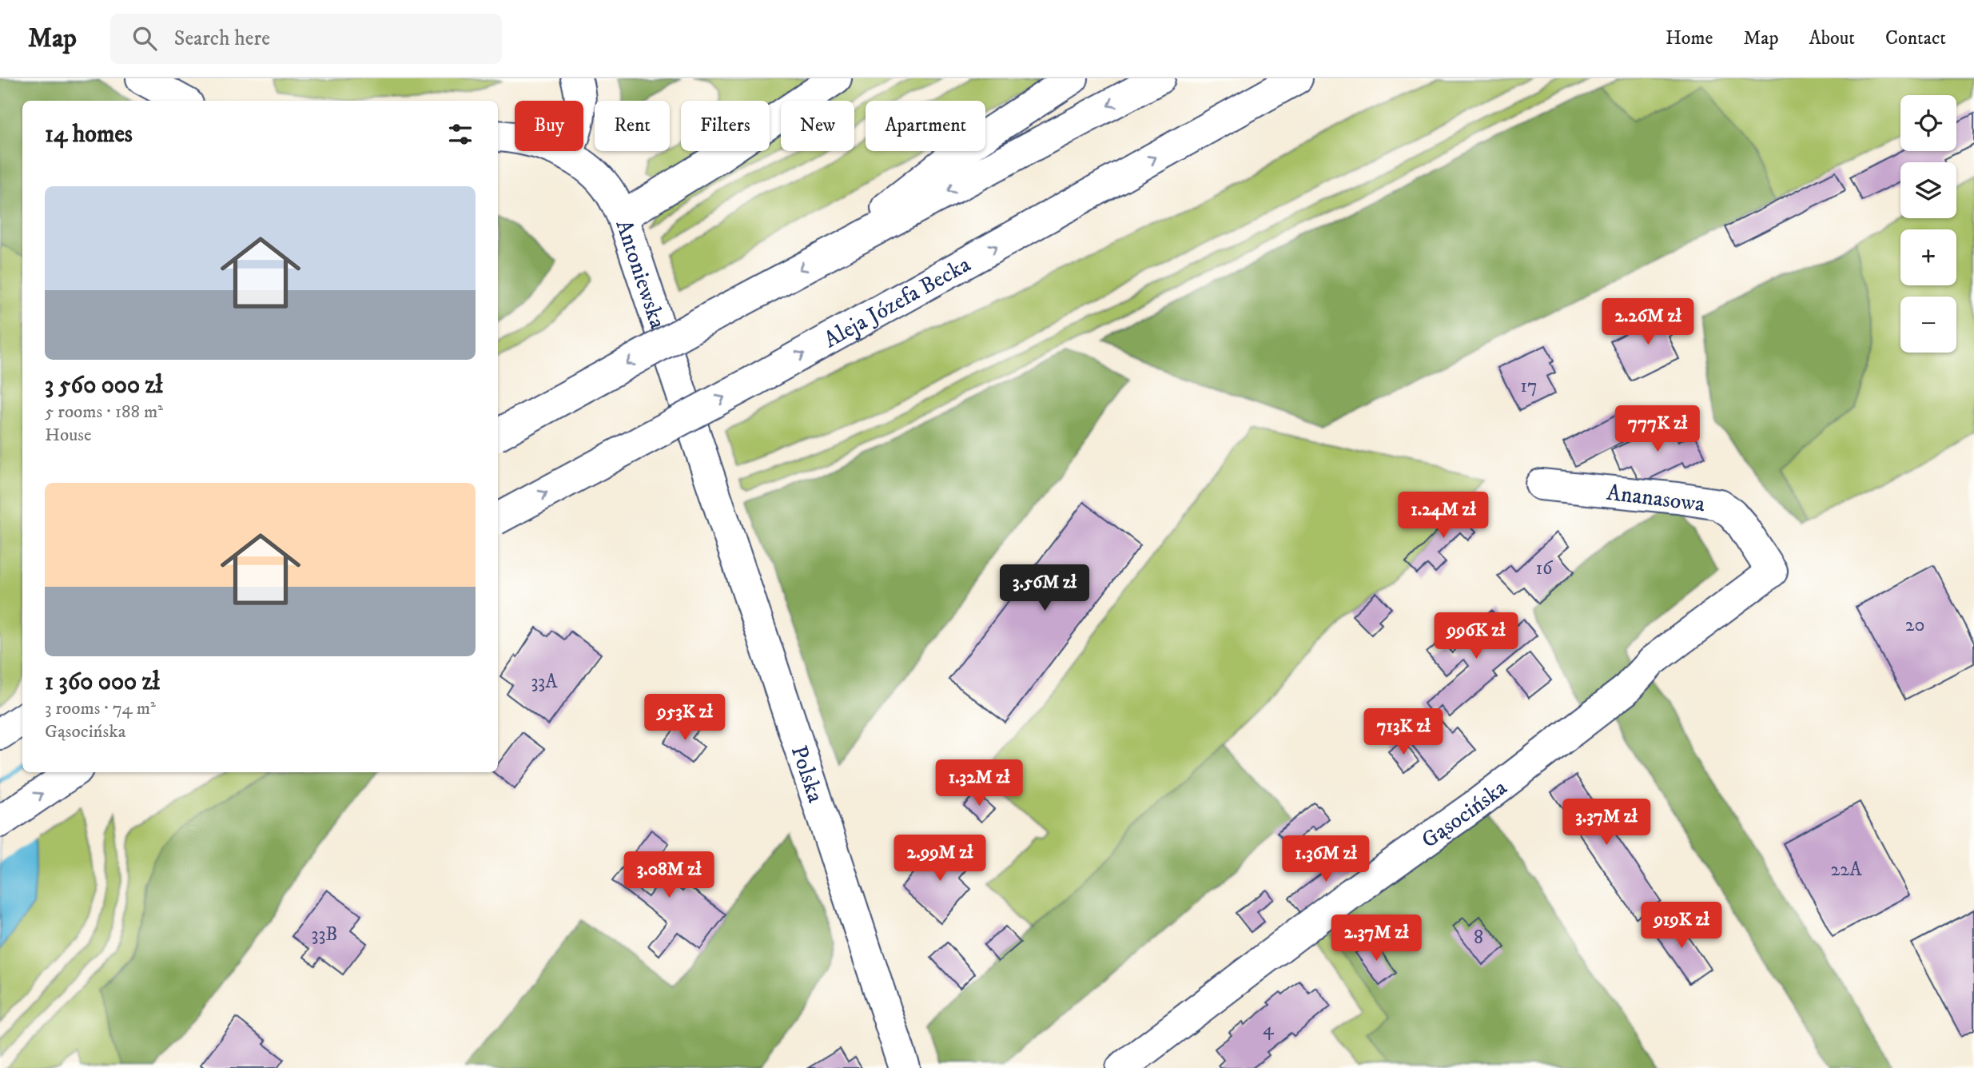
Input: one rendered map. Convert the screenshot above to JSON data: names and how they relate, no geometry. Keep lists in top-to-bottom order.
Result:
{
  "streets": {
    "street": [
      "Antoniewska",
      "Aleja Józefa Becka",
      "Ananasowa",
      "Polska",
      "Gąsocińska"
    ]
  },
  "crossings": [
    ["Antoniewska", "Polska"],
    ["Ananasowa", "Gąsocińska"]
  ],
  "house_numbers": [
    "17",
    "16",
    "20",
    "33A",
    "22A",
    "33B",
    "8",
    "4"
  ],
  "page": {
    "header": "Map",
    "search": "Search here",
    "nav": [
      "Home",
      "Map",
      "About",
      "Contact"
    ],
    "map_buttons": ["+", "−"],
    "chip": [
      "Buy",
      "Rent",
      "Filters",
      "New",
      "Apartment"
    ],
    "heading": "14 homes",
    "list": [
      {
        "name": "3 560 000 zł",
        "note": "5 rooms · 188 m² · House"
      },
      {
        "name": "1 360 000 zł",
        "note": "3 rooms · 74 m² · Gąsocińska"
      }
    ],
    "price": [
      "2.26M zł",
      "777K zł",
      "1.24M zł",
      "3.56M zł",
      "996K zł",
      "953K zł",
      "713K zł",
      "1.32M zł",
      "3.37M zł",
      "2.99M zł",
      "1.36M zł",
      "3.08M zł",
      "919K zł",
      "2.37M zł"
    ]
  }
}
